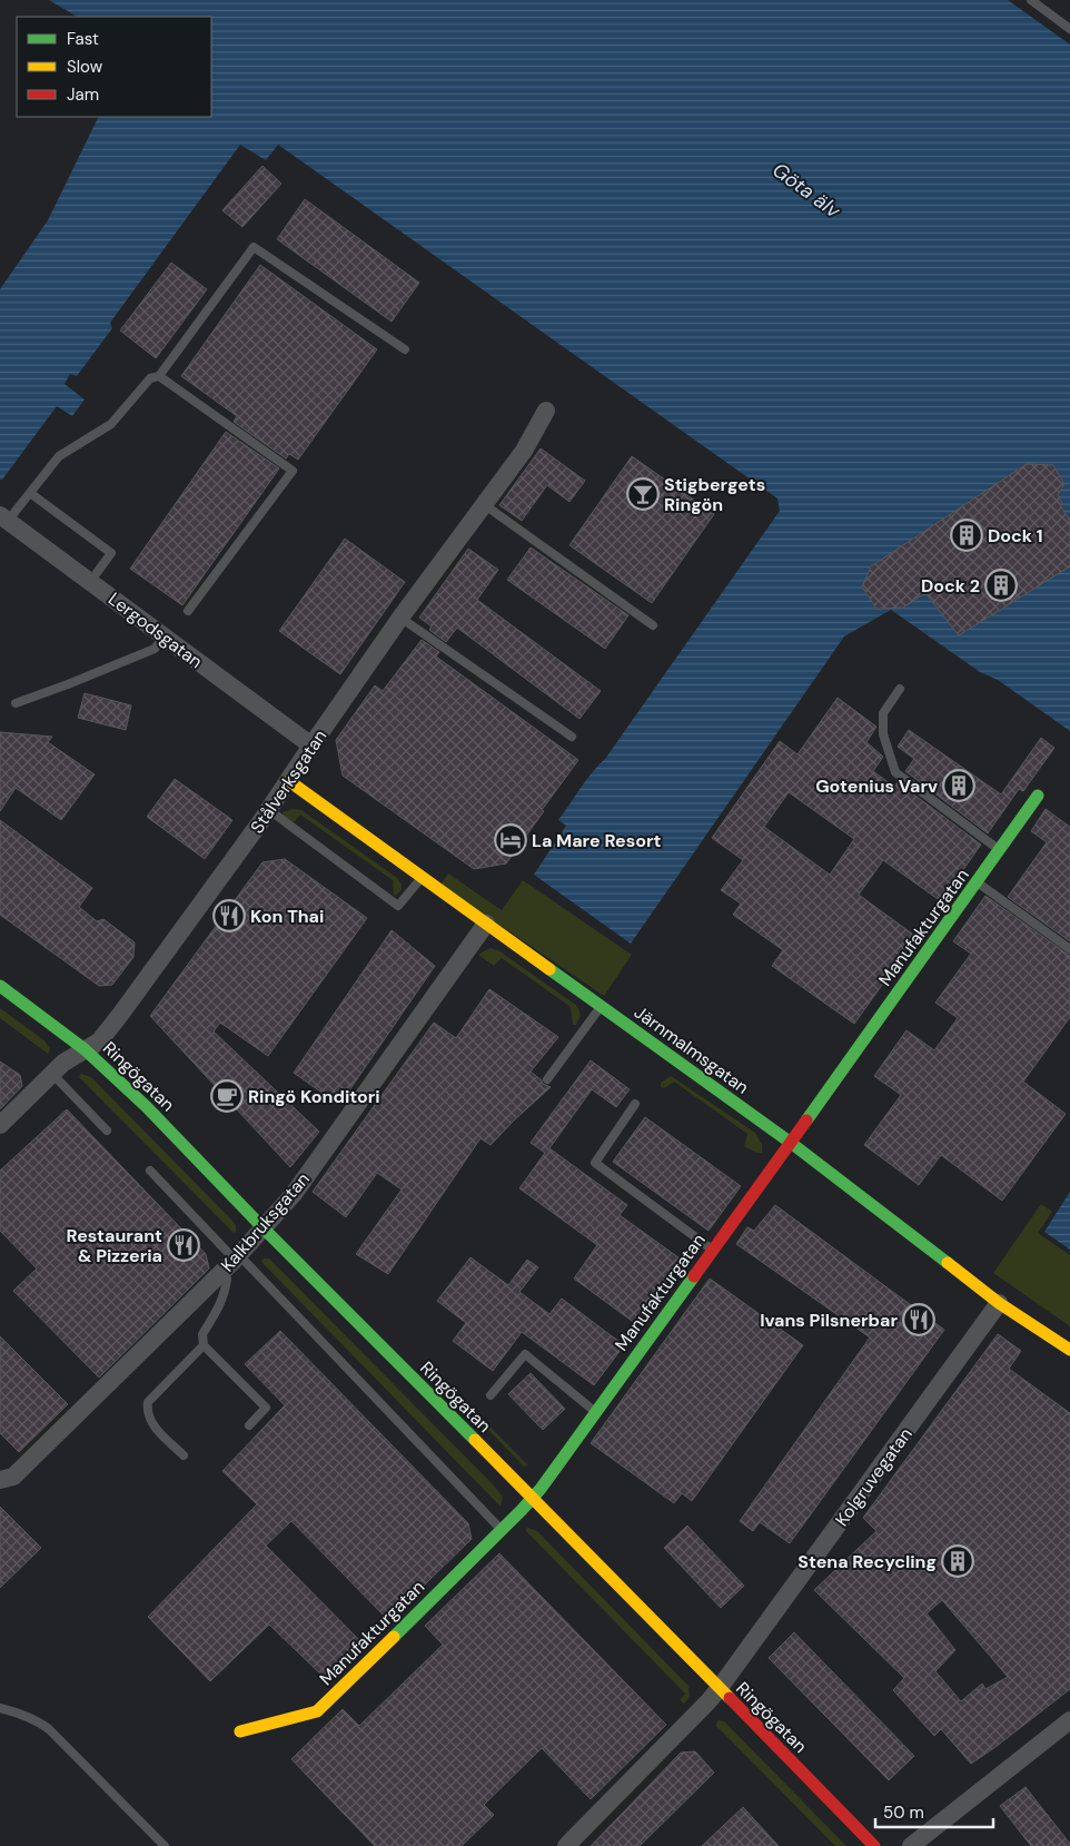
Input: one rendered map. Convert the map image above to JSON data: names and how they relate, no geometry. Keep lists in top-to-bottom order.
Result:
{
  "streets": {
    "street": [
      "Lergodsgatan",
      "Stålverksgatan",
      "Manufakturgatan",
      "Järnmalmsgatan",
      "Ringögatan",
      "Kalkbruksgatan",
      "Kolgruvegatan"
    ]
  },
  "crossings": [
    ["Lergodsgatan", "Stålverksgatan"],
    ["Stålverksgatan", "Järnmalmsgatan"],
    ["Stålverksgatan", "Ringögatan"],
    ["Manufakturgatan", "Järnmalmsgatan"],
    ["Manufakturgatan", "Ringögatan"],
    ["Järnmalmsgatan", "Kalkbruksgatan"],
    ["Järnmalmsgatan", "Kolgruvegatan"],
    ["Ringögatan", "Kalkbruksgatan"],
    ["Ringögatan", "Kolgruvegatan"]
  ],
  "water": ["Göta älv"],
  "places": {
    "bar": ["Stigbergets Ringön"],
    "building": [
      "Dock 1",
      "Dock 2",
      "Gotenius Varv",
      "Stena Recycling"
    ],
    "hotel": ["La Mare Resort"],
    "restaurant": ["Kon Thai", "Restaurant & Pizzeria", "Ivans Pilsnerbar"],
    "cafe": ["Ringö Konditori"]
  },
  "legend": ["Fast", "Slow", "Jam"],
  "scale_bar": "50 m"
}
